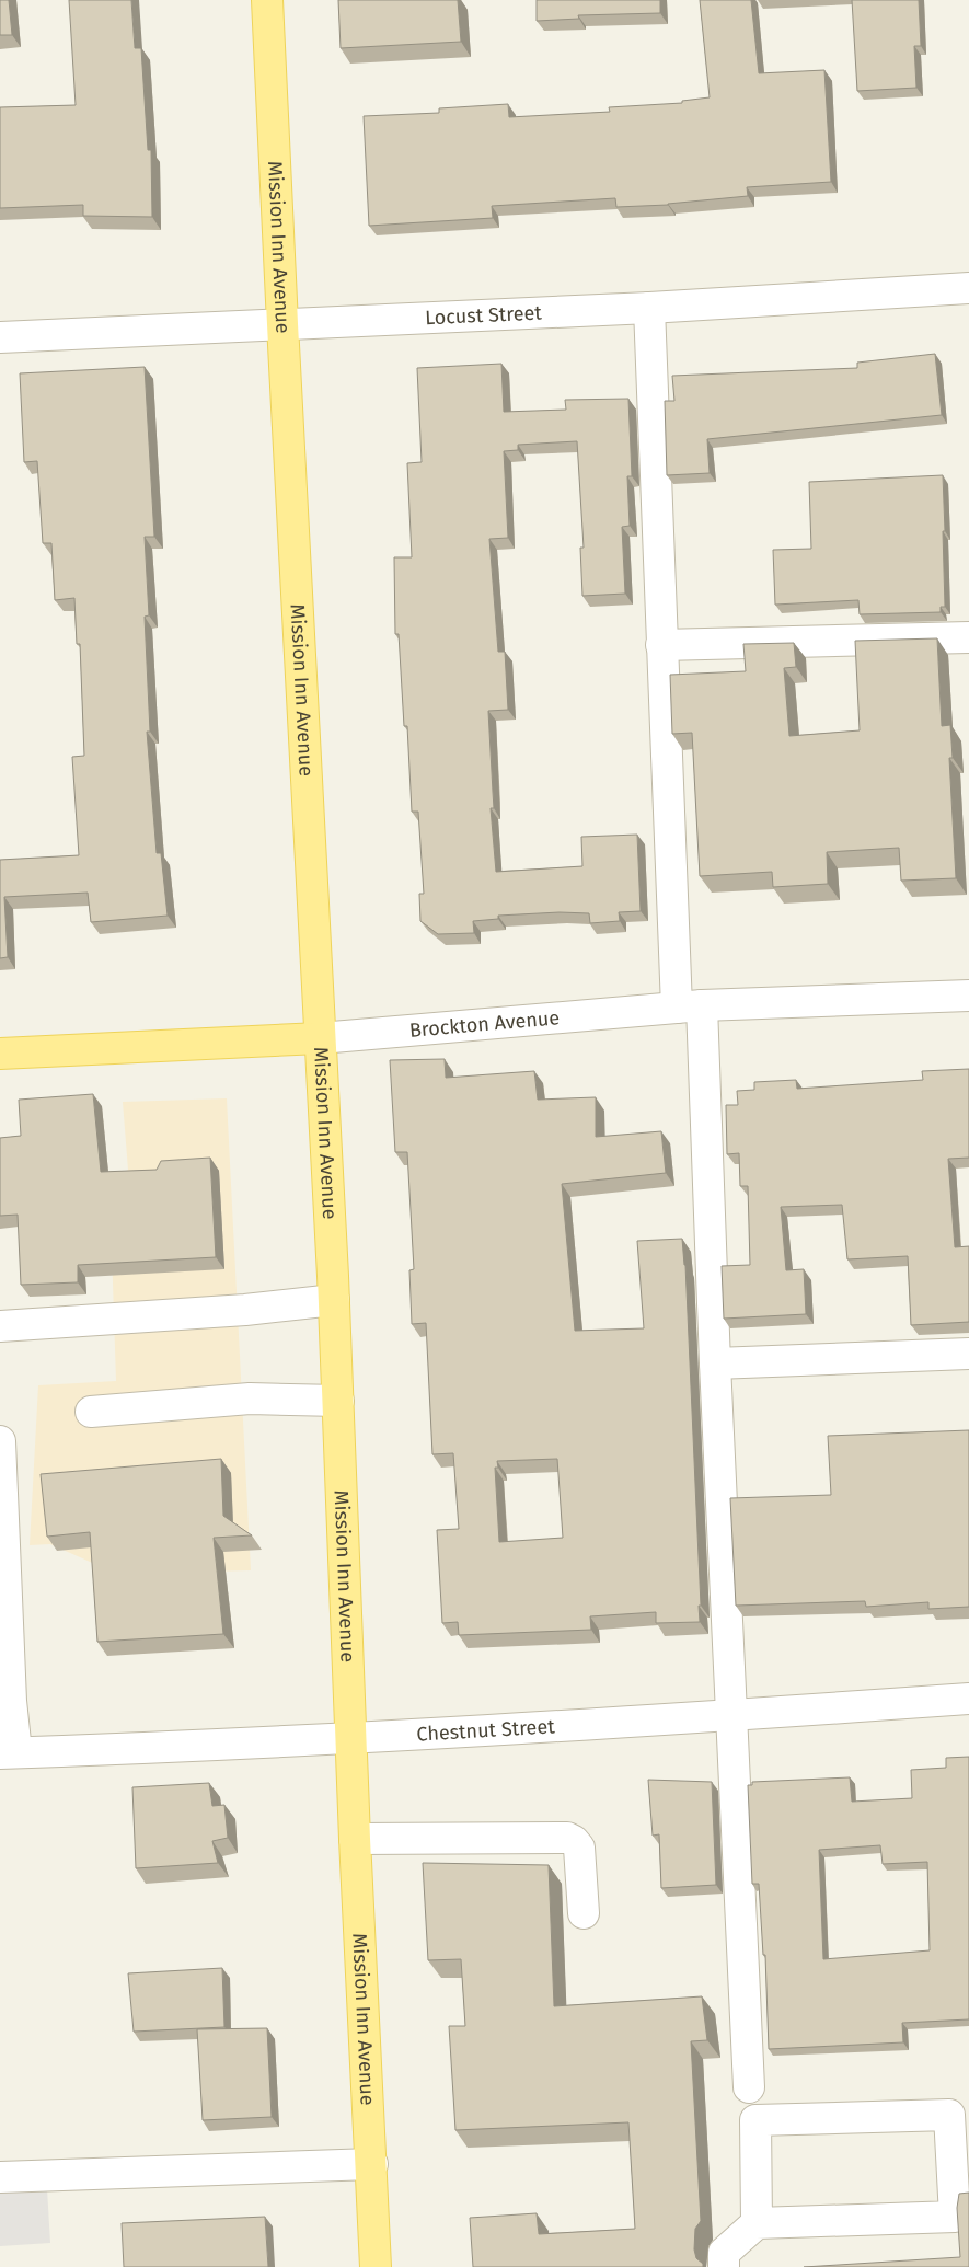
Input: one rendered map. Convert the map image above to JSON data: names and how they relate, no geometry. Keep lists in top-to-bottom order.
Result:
{
  "streets": {
    "main road": ["Mission Inn Avenue", "Brockton Avenue"],
    "street": ["Locust Street", "Chestnut Street"]
  },
  "crossings": [
    ["Mission Inn Avenue", "Locust Street"],
    ["Mission Inn Avenue", "Brockton Avenue"],
    ["Mission Inn Avenue", "Chestnut Street"]
  ]
}
